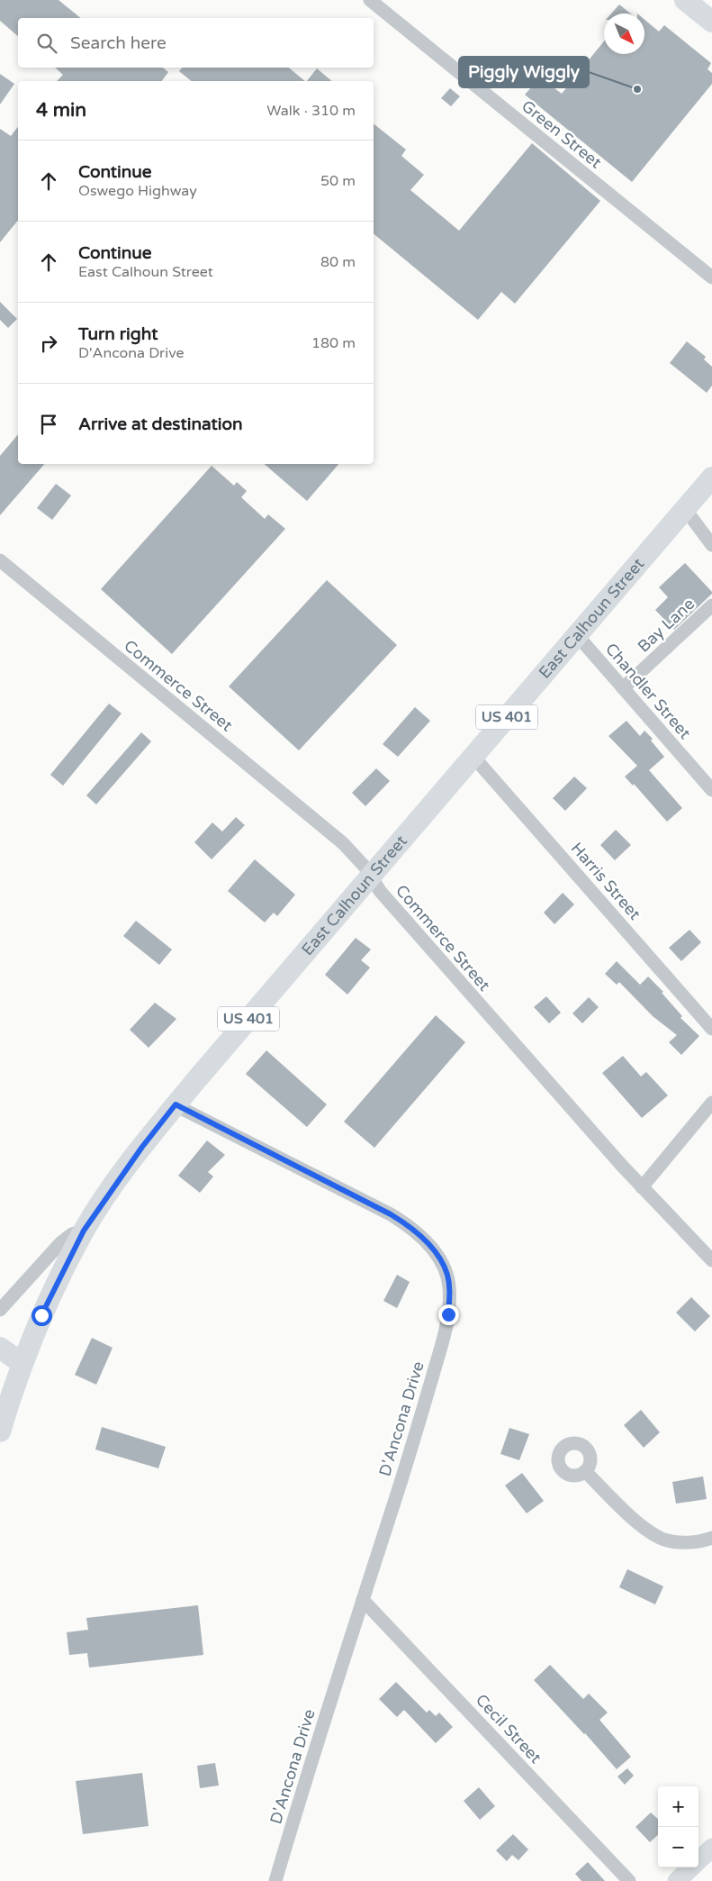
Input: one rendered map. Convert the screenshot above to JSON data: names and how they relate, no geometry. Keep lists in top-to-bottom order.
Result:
{
  "streets": {
    "main road": ["East Calhoun Street", "US 401"],
    "street": [
      "Green Street",
      "Bay Lane",
      "Commerce Street",
      "Chandler Street",
      "Harris Street",
      "D'Ancona Drive",
      "Cecil Street"
    ]
  },
  "crossings": [
    ["East Calhoun Street", "Commerce Street"],
    ["East Calhoun Street", "Chandler Street"],
    ["East Calhoun Street", "US 401"],
    ["East Calhoun Street", "Harris Street"],
    ["East Calhoun Street", "D'Ancona Drive"],
    ["Bay Lane", "Chandler Street"],
    ["D'Ancona Drive", "Cecil Street"]
  ],
  "places": ["Piggly Wiggly"],
  "north": "bottom right",
  "page": {
    "search": "Search here",
    "heading": ["4 min", "Walk · 310 m"],
    "list": [
      ["Continue", "Oswego Highway", "50 m"],
      ["Continue", "East Calhoun Street", "80 m"],
      ["Turn right", "D'Ancona Drive", "180 m"],
      "Arrive at destination"
    ],
    "map_buttons": ["+", "−"]
  }
}
